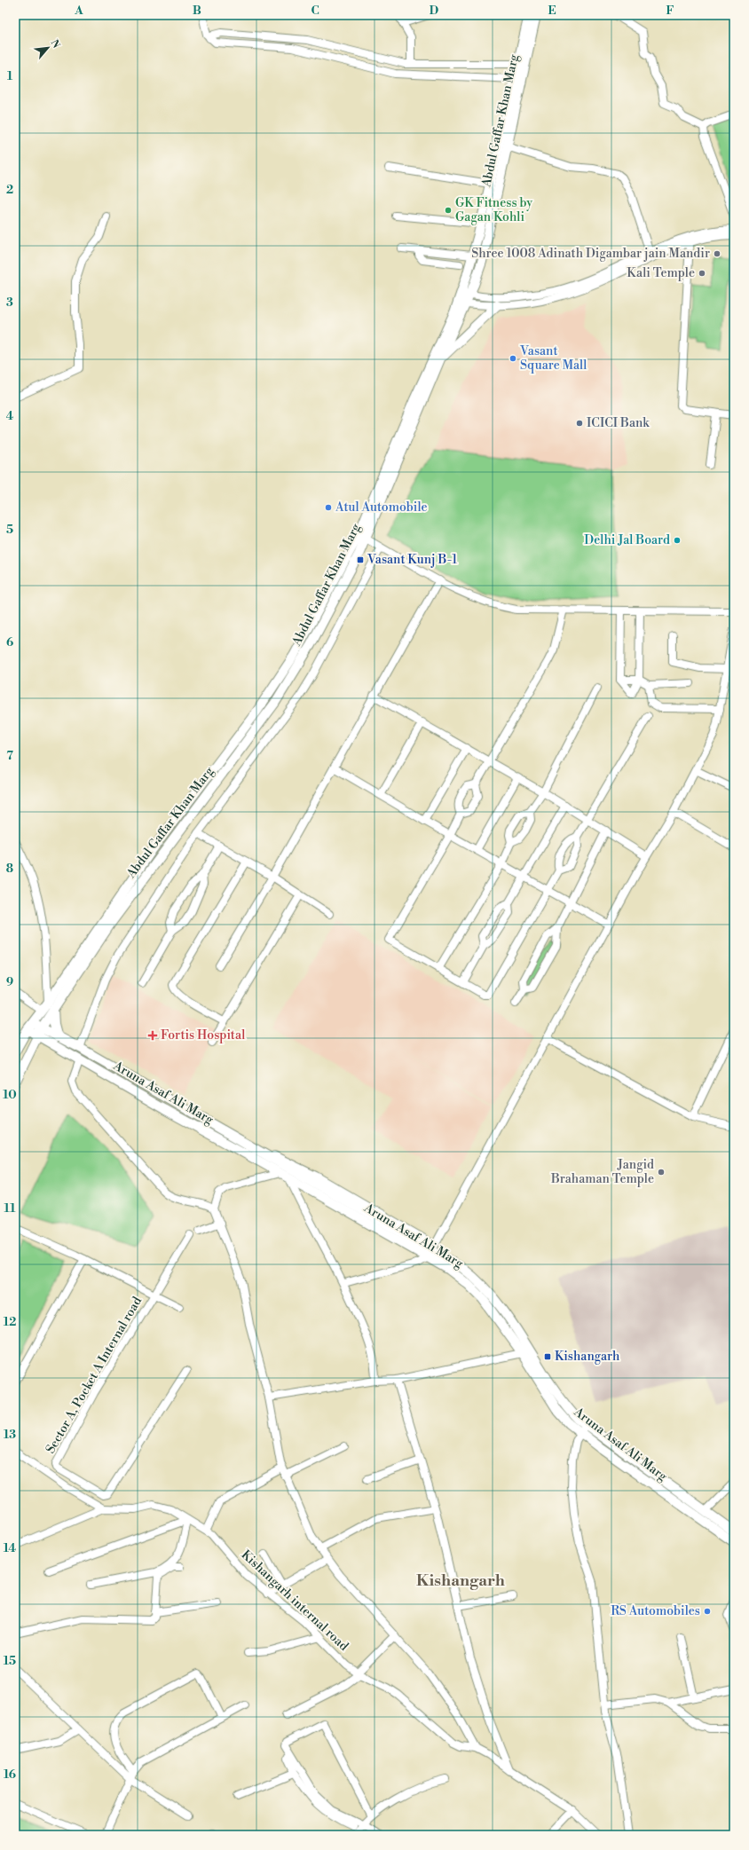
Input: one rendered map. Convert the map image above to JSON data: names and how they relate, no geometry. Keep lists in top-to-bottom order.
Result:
{
  "streets": {
    "main road": ["Abdul Gaffar Khan Marg", "Aruna Asaf Ali Marg"],
    "street": ["Sector A, Pocket A Internal road", "Kishangarh internal road"]
  },
  "crossings": [
    ["Abdul Gaffar Khan Marg", "Aruna Asaf Ali Marg"]
  ],
  "districts": ["Kishangarh"],
  "places": {
    "other": [
      "GK Fitness by Gagan Kohli",
      "Shree 1008 Adinath Digambar jain Mandir",
      "Kali Temple",
      "Vasant Square Mall",
      "ICICI Bank",
      "Atul Automobile",
      "Delhi Jal Board",
      "Jangid Brahaman Temple",
      "RS Automobiles"
    ],
    "transit": ["Vasant Kunj B-1", "Kishangarh"],
    "health": ["Fortis Hospital"]
  },
  "north": "top right",
  "grid": {
    "columns": [
      "A",
      "B",
      "C",
      "D",
      "E",
      "F"
    ],
    "rows": [
      "1",
      "2",
      "3",
      "4",
      "5",
      "6",
      "7",
      "8",
      "9",
      "10",
      "11",
      "12",
      "13",
      "14",
      "15",
      "16"
    ]
  }
}
